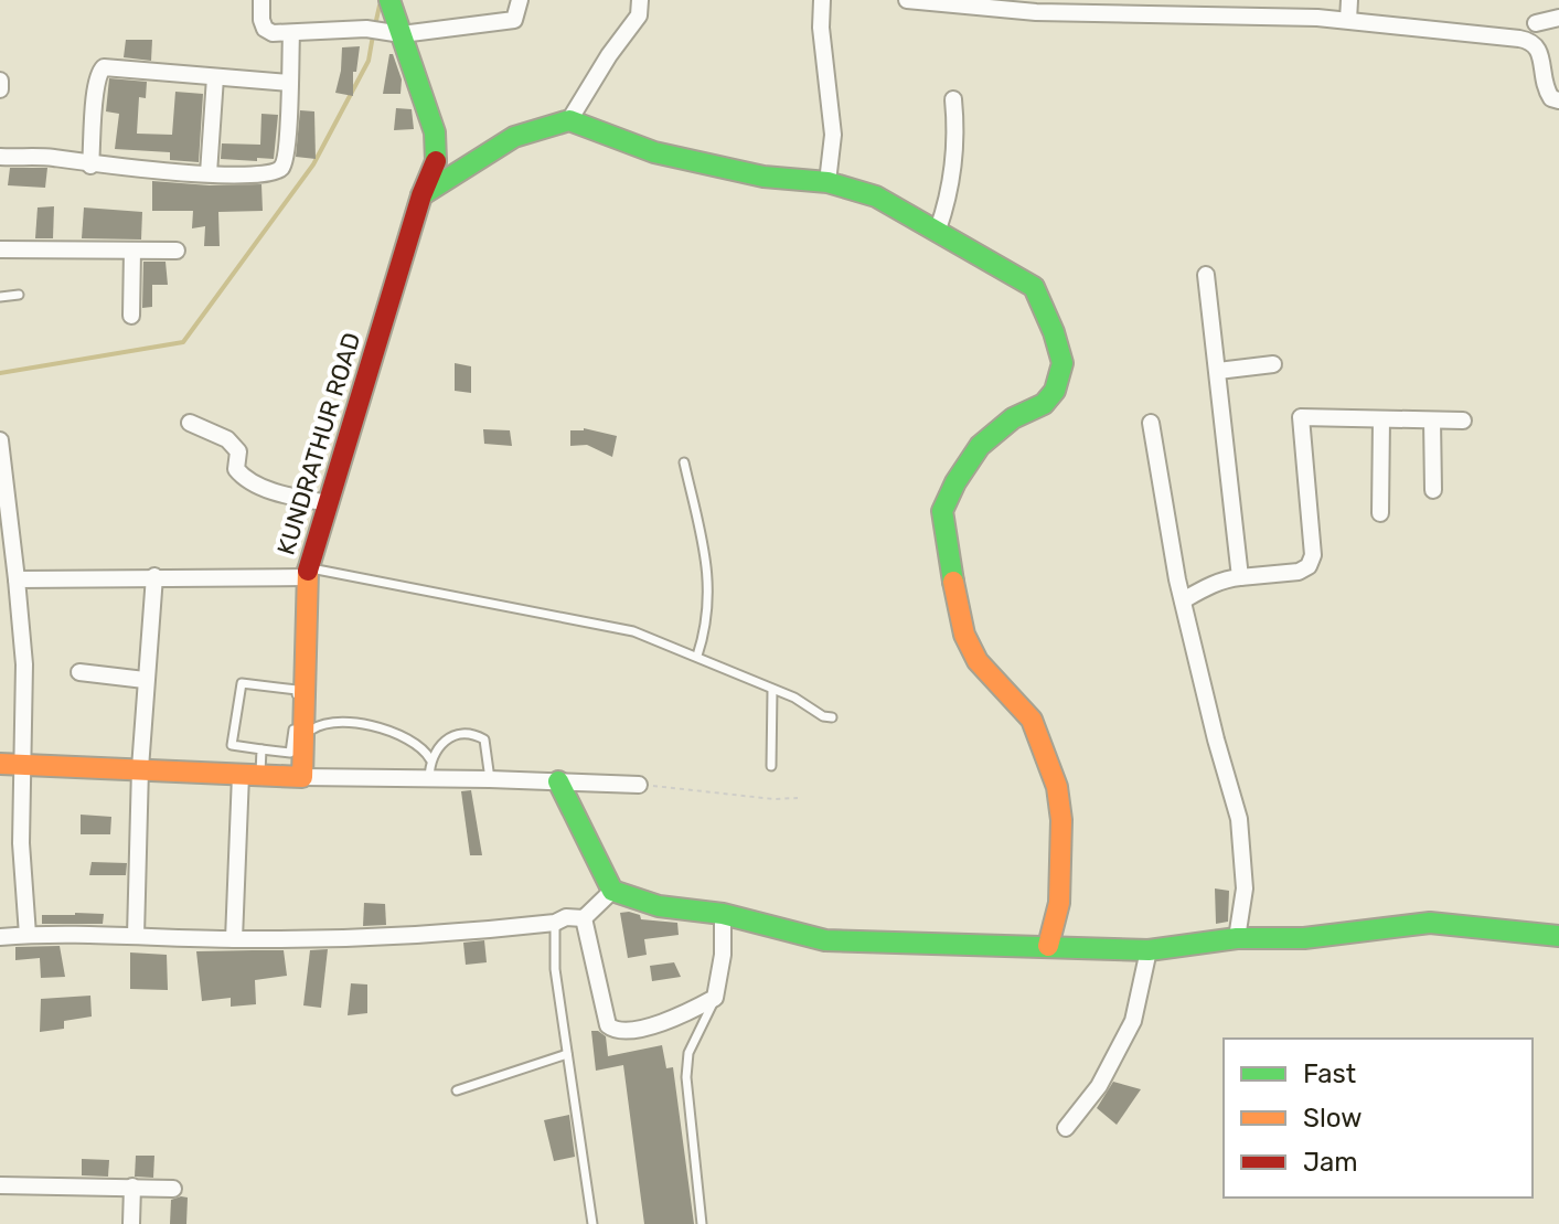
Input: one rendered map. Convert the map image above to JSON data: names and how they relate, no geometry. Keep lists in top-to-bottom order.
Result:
{
  "streets": {
    "street": ["KUNDRATHUR ROAD"]
  },
  "legend": ["Fast", "Slow", "Jam"]
}
